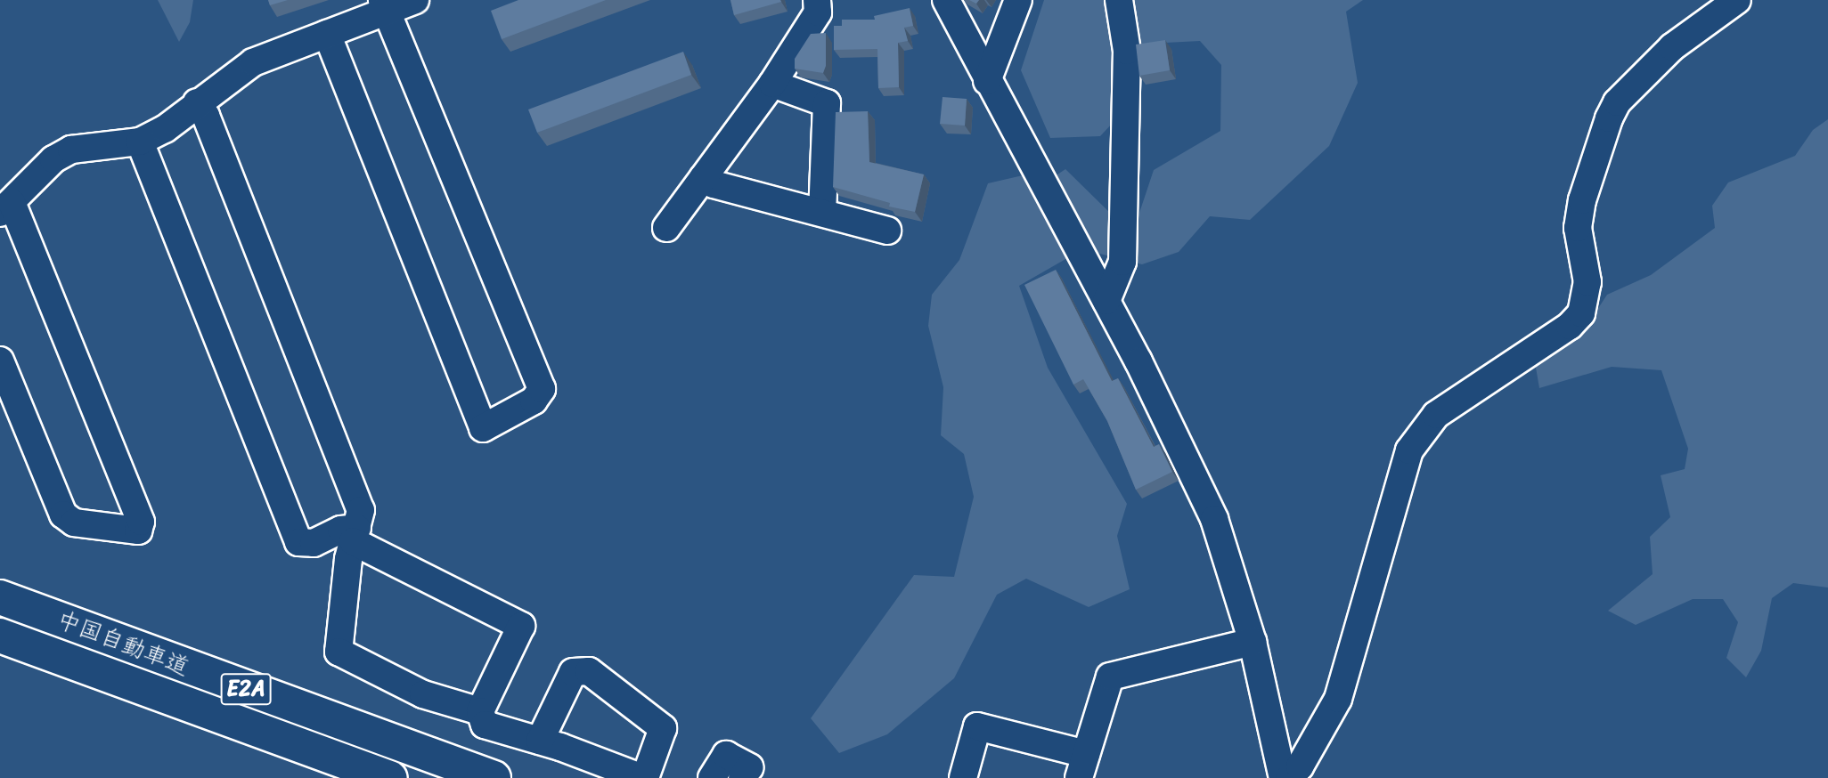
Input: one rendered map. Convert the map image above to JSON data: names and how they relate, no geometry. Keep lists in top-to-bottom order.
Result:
{
  "streets": {
    "highway": ["中国自動車道", "E2A"]
  }
}
